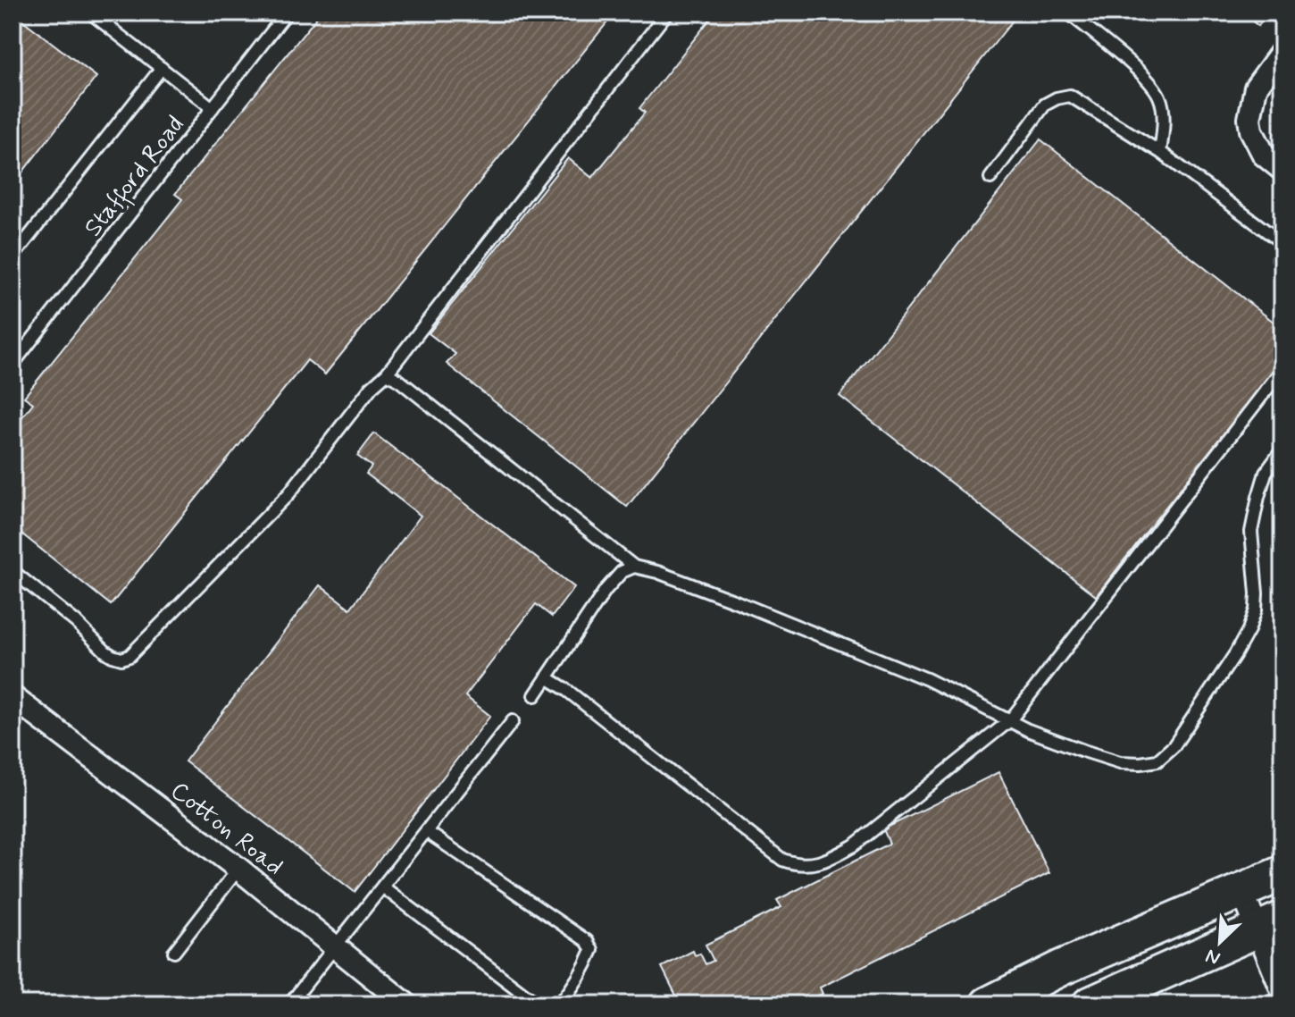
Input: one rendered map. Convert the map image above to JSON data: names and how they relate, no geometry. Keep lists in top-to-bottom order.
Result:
{
  "streets": {
    "street": ["Cotton Road"],
    "lane": ["Stafford Road"]
  },
  "north": "bottom left"
}
